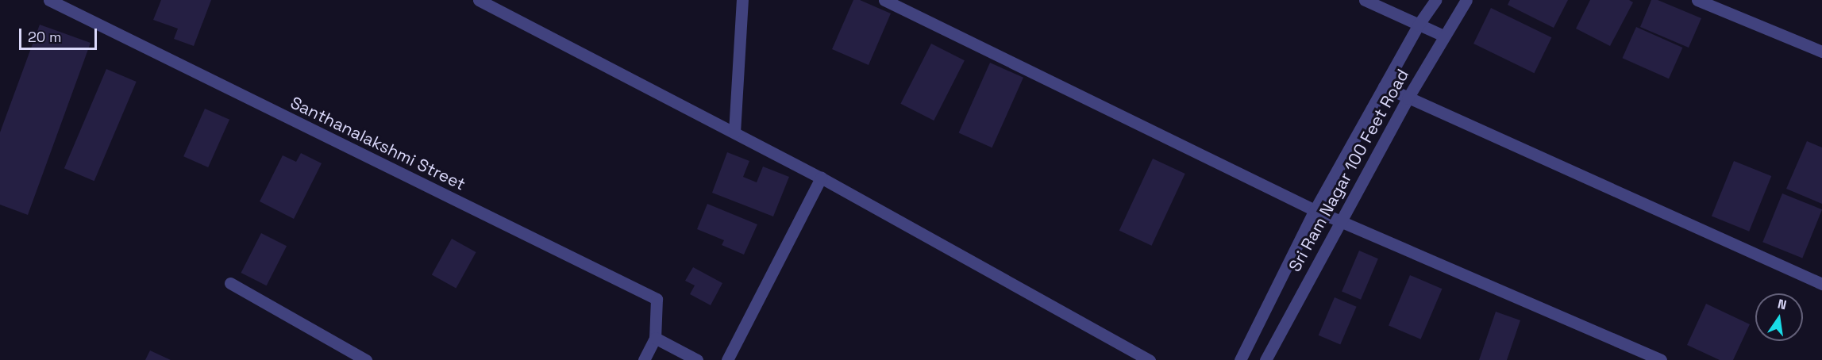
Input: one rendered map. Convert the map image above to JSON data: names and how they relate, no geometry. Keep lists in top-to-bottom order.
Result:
{
  "streets": {
    "street": ["Santhanalakshmi Street", "Sri Ram Nagar 100 Feet Road"]
  },
  "scale_bar": "20 m",
  "north": "top"
}
